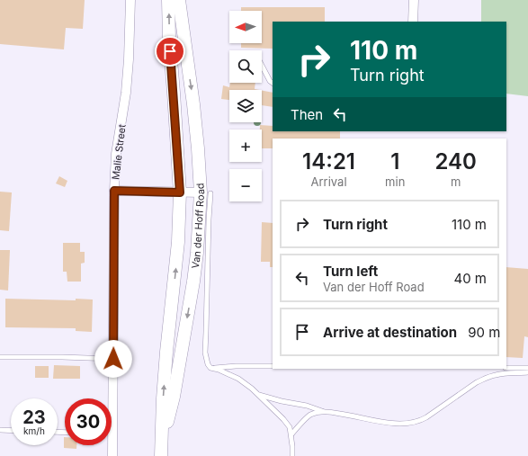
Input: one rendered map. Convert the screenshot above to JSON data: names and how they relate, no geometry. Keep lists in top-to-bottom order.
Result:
{
  "streets": {
    "main road": ["Van der Hoff Road"],
    "street": ["Malie Street"]
  },
  "north": "left",
  "page": {
    "map_buttons": ["+", "−"],
    "turn": ["110 m", "Turn right"],
    "then": "Then",
    "eta": [
      "14:21",
      "Arrival",
      "1",
      "min",
      "240",
      "m"
    ],
    "list": [
      {
        "name": "Turn right",
        "value": "110 m"
      },
      {
        "name": "Turn left",
        "note": "Van der Hoff Road",
        "value": "40 m"
      },
      {
        "name": "Arrive at destination",
        "value": "90 m"
      }
    ],
    "speed": "23 km/h",
    "limit": "30"
  }
}
